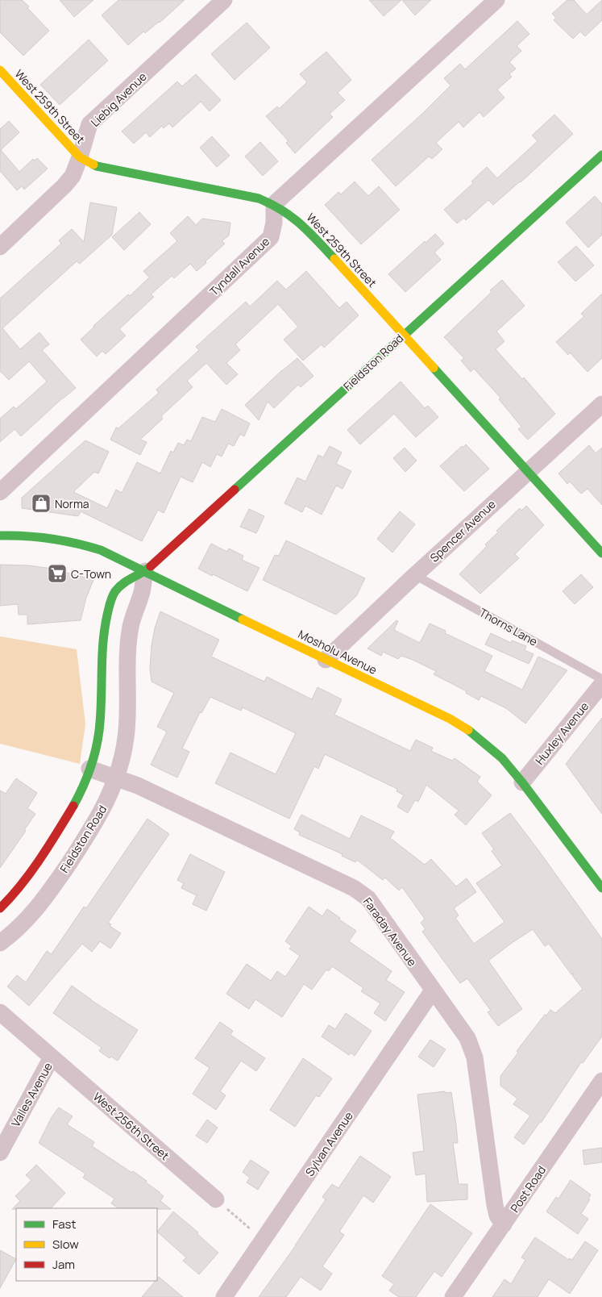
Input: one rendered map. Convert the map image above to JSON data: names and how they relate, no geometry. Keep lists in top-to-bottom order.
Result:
{
  "streets": {
    "street": [
      "Liebig Avenue",
      "West 259th Street",
      "Tyndall Avenue",
      "Fieldston Road",
      "Spencer Avenue",
      "Mosholu Avenue",
      "Huxley Avenue",
      "Faraday Avenue",
      "Valles Avenue",
      "West 256th Street",
      "Sylvan Avenue",
      "Post Road"
    ],
    "lane": ["Thorns Lane"]
  },
  "crossings": [
    ["Liebig Avenue", "West 259th Street"],
    ["West 259th Street", "Tyndall Avenue"],
    ["West 259th Street", "Fieldston Road"],
    ["West 259th Street", "Spencer Avenue"],
    ["Fieldston Road", "Mosholu Avenue"],
    ["Fieldston Road", "Faraday Avenue"],
    ["Spencer Avenue", "Thorns Lane"],
    ["Spencer Avenue", "Mosholu Avenue"],
    ["Mosholu Avenue", "Huxley Avenue"],
    ["Faraday Avenue", "Sylvan Avenue"],
    ["Faraday Avenue", "Post Road"],
    ["Valles Avenue", "West 256th Street"]
  ],
  "places": {
    "shop": ["Norma"],
    "supermarket": ["C-Town"]
  },
  "legend": ["Fast", "Slow", "Jam"]
}
